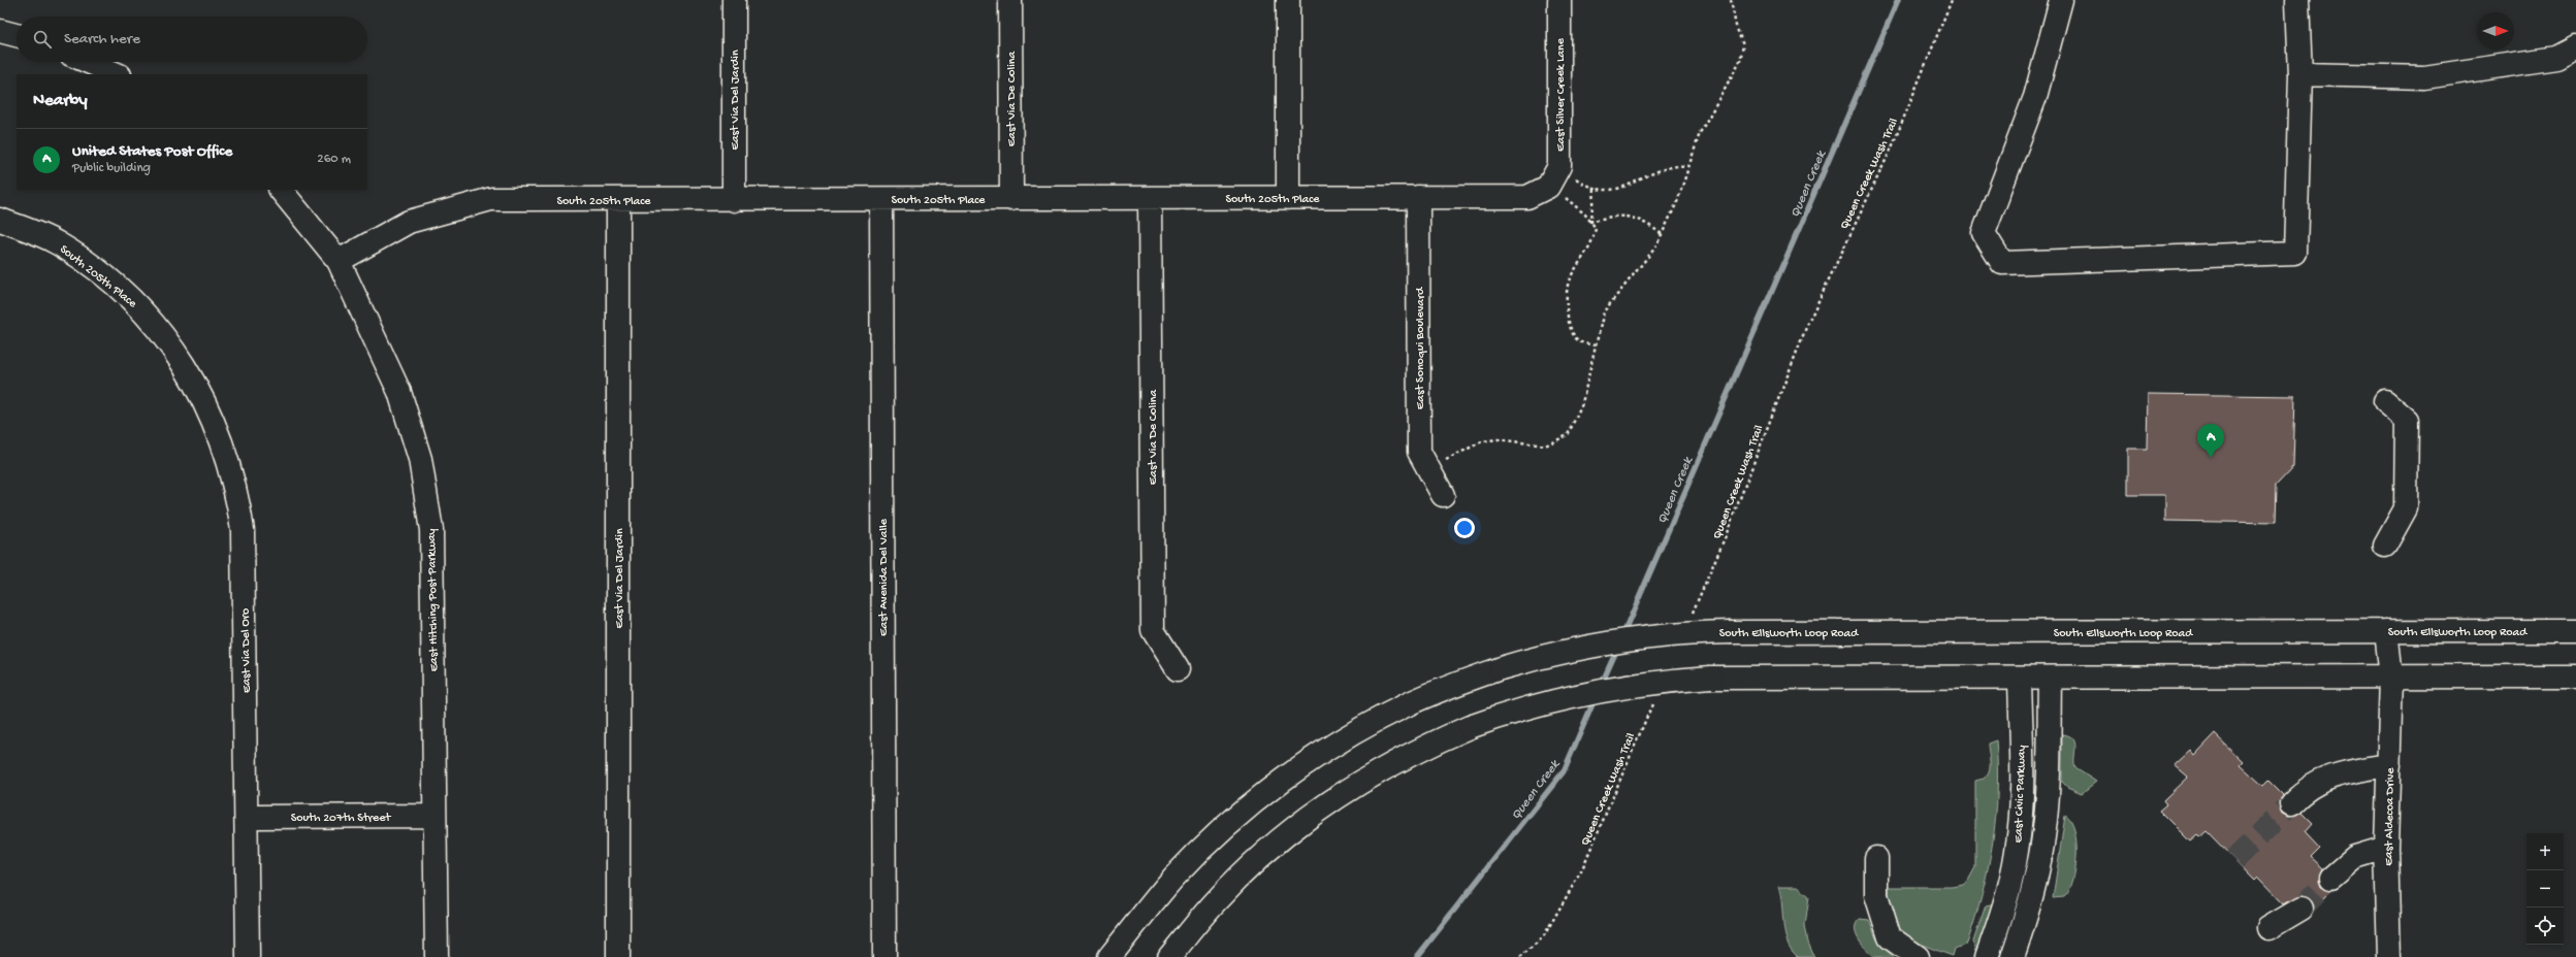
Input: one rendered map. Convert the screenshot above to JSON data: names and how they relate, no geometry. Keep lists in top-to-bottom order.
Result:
{
  "streets": {
    "street": [
      "East Silver Creek Lane",
      "East Via De Colina",
      "East Via Del Jardin",
      "South 205th Place",
      "East Sonoqui Boulevard",
      "East Avenida Del Valle",
      "East Hitching Post Parkway",
      "South Ellsworth Loop Road",
      "East Via Del Oro",
      "East Civic Parkway",
      "South 207th Street",
      "East Aldecoa Drive"
    ],
    "path": ["Queen Creek Wash Trail"]
  },
  "crossings": [
    ["East Silver Creek Lane", "South 205th Place"],
    ["East Via De Colina", "South 205th Place"],
    ["East Via Del Jardin", "South 205th Place"],
    ["South 205th Place", "East Sonoqui Boulevard"],
    ["South 205th Place", "East Avenida Del Valle"],
    ["South 205th Place", "East Hitching Post Parkway"],
    ["South 205th Place", "East Via Del Oro"],
    ["East Hitching Post Parkway", "South 207th Street"],
    ["South Ellsworth Loop Road", "East Aldecoa Drive"],
    ["East Via Del Oro", "South 207th Street"]
  ],
  "water": ["Queen Creek"],
  "north": "right",
  "page": {
    "search": "Search here",
    "heading": "Nearby",
    "list": [
      {
        "mark": "A",
        "name": "United States Post Office",
        "note": "Public building",
        "value": "260 m"
      }
    ],
    "pins": "A",
    "map_buttons": ["+", "−"]
  }
}
